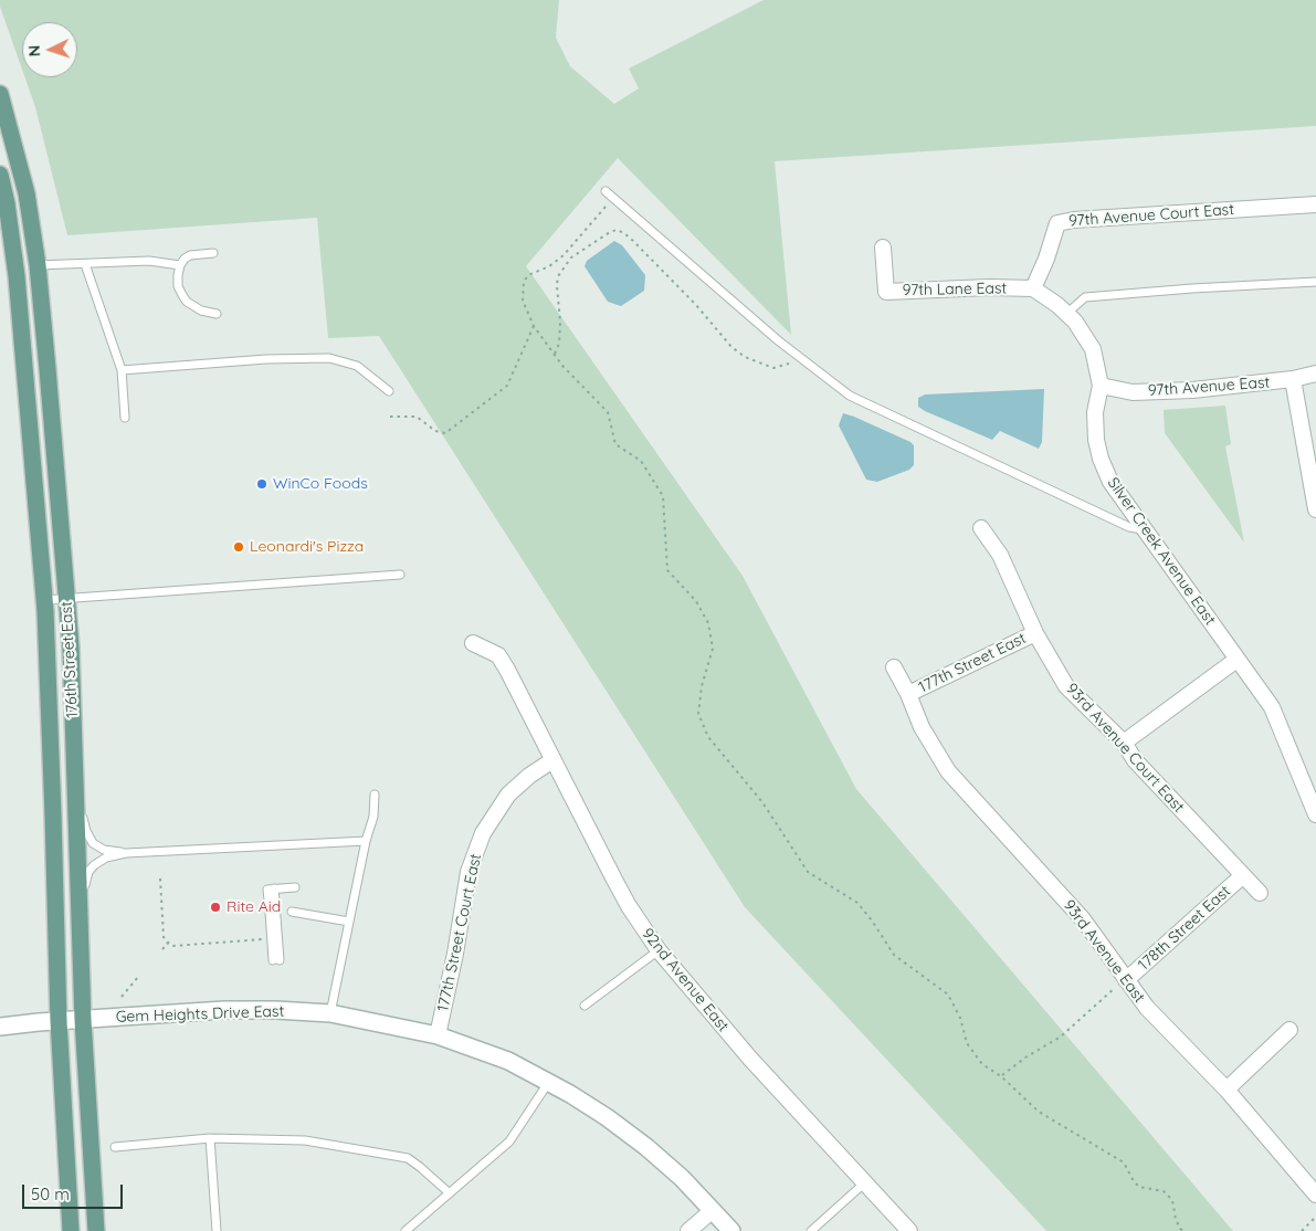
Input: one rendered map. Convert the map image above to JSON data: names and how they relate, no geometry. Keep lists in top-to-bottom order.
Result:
{
  "streets": {
    "main road": ["176th Street East"],
    "street": [
      "97th Avenue Court East",
      "97th Lane East",
      "97th Avenue East",
      "Silver Creek Avenue East",
      "177th Street East",
      "93rd Avenue Court East",
      "178th Street East",
      "177th Street Court East",
      "93rd Avenue East",
      "92nd Avenue East",
      "Gem Heights Drive East"
    ]
  },
  "crossings": [
    ["97th Avenue Court East", "97th Lane East"],
    ["97th Avenue Court East", "Silver Creek Avenue East"],
    ["97th Lane East", "Silver Creek Avenue East"],
    ["97th Avenue East", "Silver Creek Avenue East"],
    ["176th Street East", "Gem Heights Drive East"],
    ["177th Street East", "93rd Avenue Court East"],
    ["177th Street East", "93rd Avenue East"],
    ["93rd Avenue Court East", "178th Street East"],
    ["178th Street East", "93rd Avenue East"],
    ["177th Street Court East", "92nd Avenue East"],
    ["177th Street Court East", "Gem Heights Drive East"]
  ],
  "places": ["WinCo Foods", "Leonardi's Pizza", "Rite Aid"],
  "scale_bar": "50 m",
  "north": "left"
}
